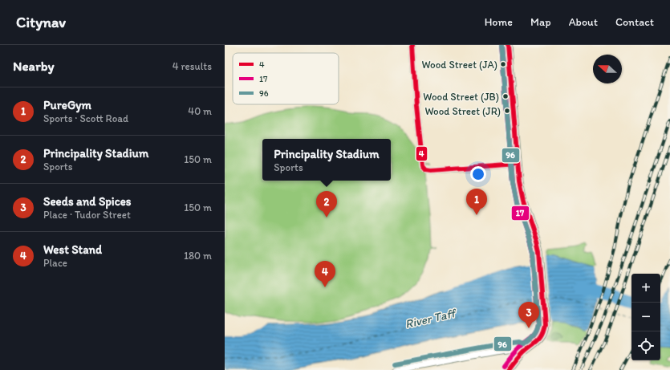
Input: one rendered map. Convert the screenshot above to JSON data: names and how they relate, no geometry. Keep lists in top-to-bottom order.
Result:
{
  "water": ["River Taff"],
  "places": ["Wood Street (JA)", "Wood Street (JB)", "Wood Street (JR)"],
  "lines": ["transit line 4", "transit line 17", "transit line 96"],
  "legend": ["4", "17", "96"],
  "north": "left",
  "page": {
    "header": "Citynav",
    "nav": [
      "Home",
      "Map",
      "About",
      "Contact"
    ],
    "heading": ["Nearby", "4 results"],
    "list": [
      {
        "mark": "1",
        "name": "PureGym",
        "note": "Sports · Scott Road",
        "value": "40 m"
      },
      {
        "mark": "2",
        "name": "Principality Stadium",
        "note": "Sports",
        "value": "150 m"
      },
      {
        "mark": "3",
        "name": "Seeds and Spices",
        "note": "Place · Tudor Street",
        "value": "150 m"
      },
      {
        "mark": "4",
        "name": "West Stand",
        "note": "Place",
        "value": "180 m"
      }
    ],
    "popup": ["Principality Stadium", "Sports"],
    "pins": [
      "1",
      "2",
      "4",
      "3"
    ],
    "map_buttons": ["+", "−"]
  }
}
